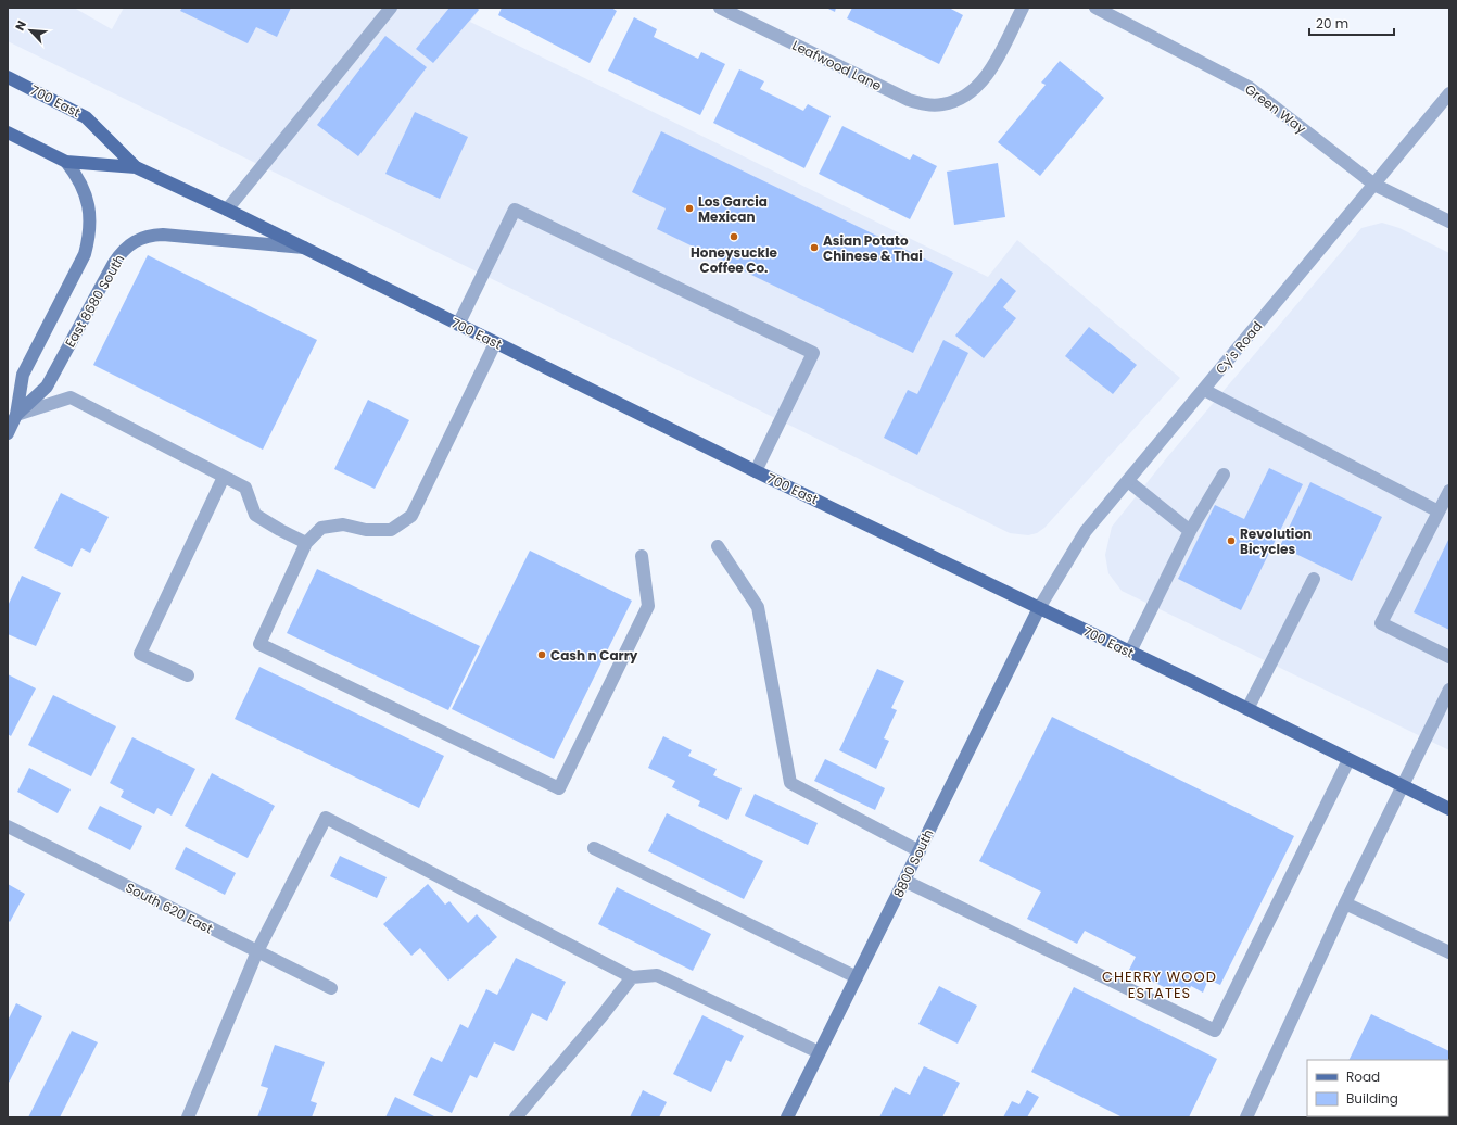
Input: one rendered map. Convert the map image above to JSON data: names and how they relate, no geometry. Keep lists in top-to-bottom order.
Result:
{
  "streets": {
    "main road": ["700 East"],
    "street": [
      "Leafwood Lane",
      "Green Way",
      "East 8680 South",
      "Cy's Road",
      "8800 South",
      "South 620 East"
    ]
  },
  "crossings": [
    ["700 East", "East 8680 South"],
    ["700 East", "Cy's Road"],
    ["700 East", "8800 South"],
    ["Green Way", "Cy's Road"],
    ["Cy's Road", "8800 South"]
  ],
  "districts": ["CHERRY WOOD ESTATES"],
  "places": [
    "Los Garcia Mexican",
    "Honeysuckle Coffee Co.",
    "Asian Potato Chinese & Thai",
    "Revolution Bicycles",
    "Cash n Carry"
  ],
  "legend": ["Road", "Building"],
  "scale_bar": "20 m",
  "north": "top left"
}
